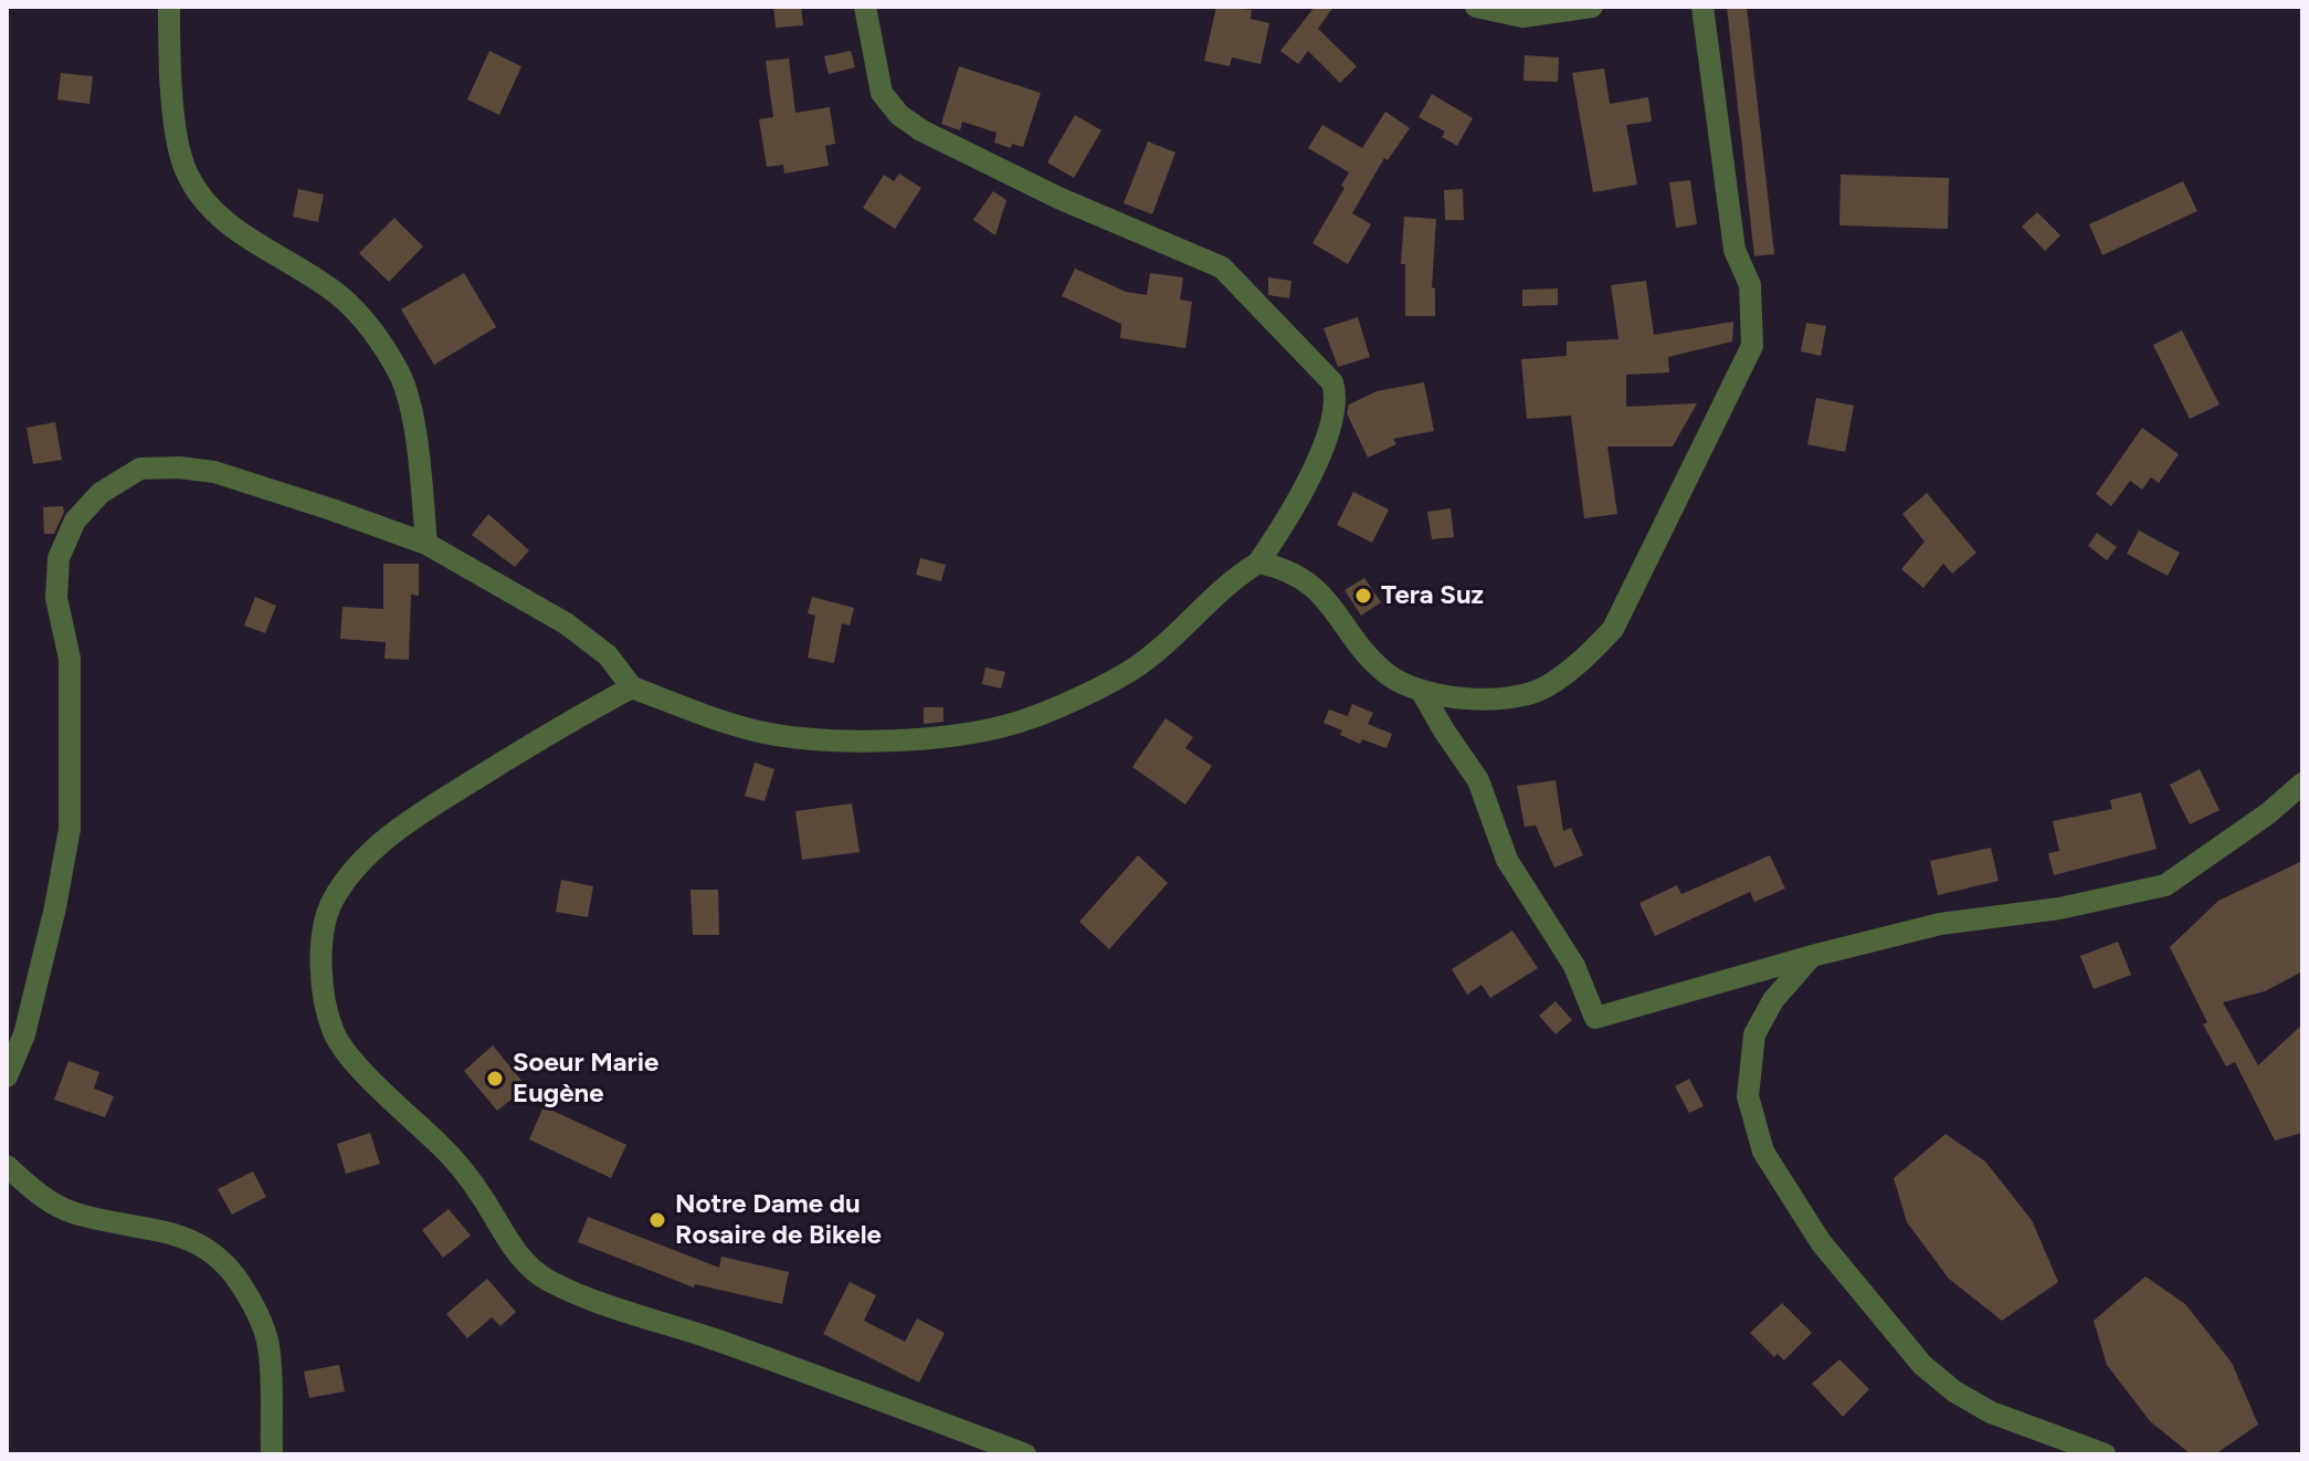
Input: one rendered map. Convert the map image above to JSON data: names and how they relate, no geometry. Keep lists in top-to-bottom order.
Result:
{
  "places": ["Tera Suz", "Soeur Marie Eugène", "Notre Dame du Rosaire de Bikele"]
}
